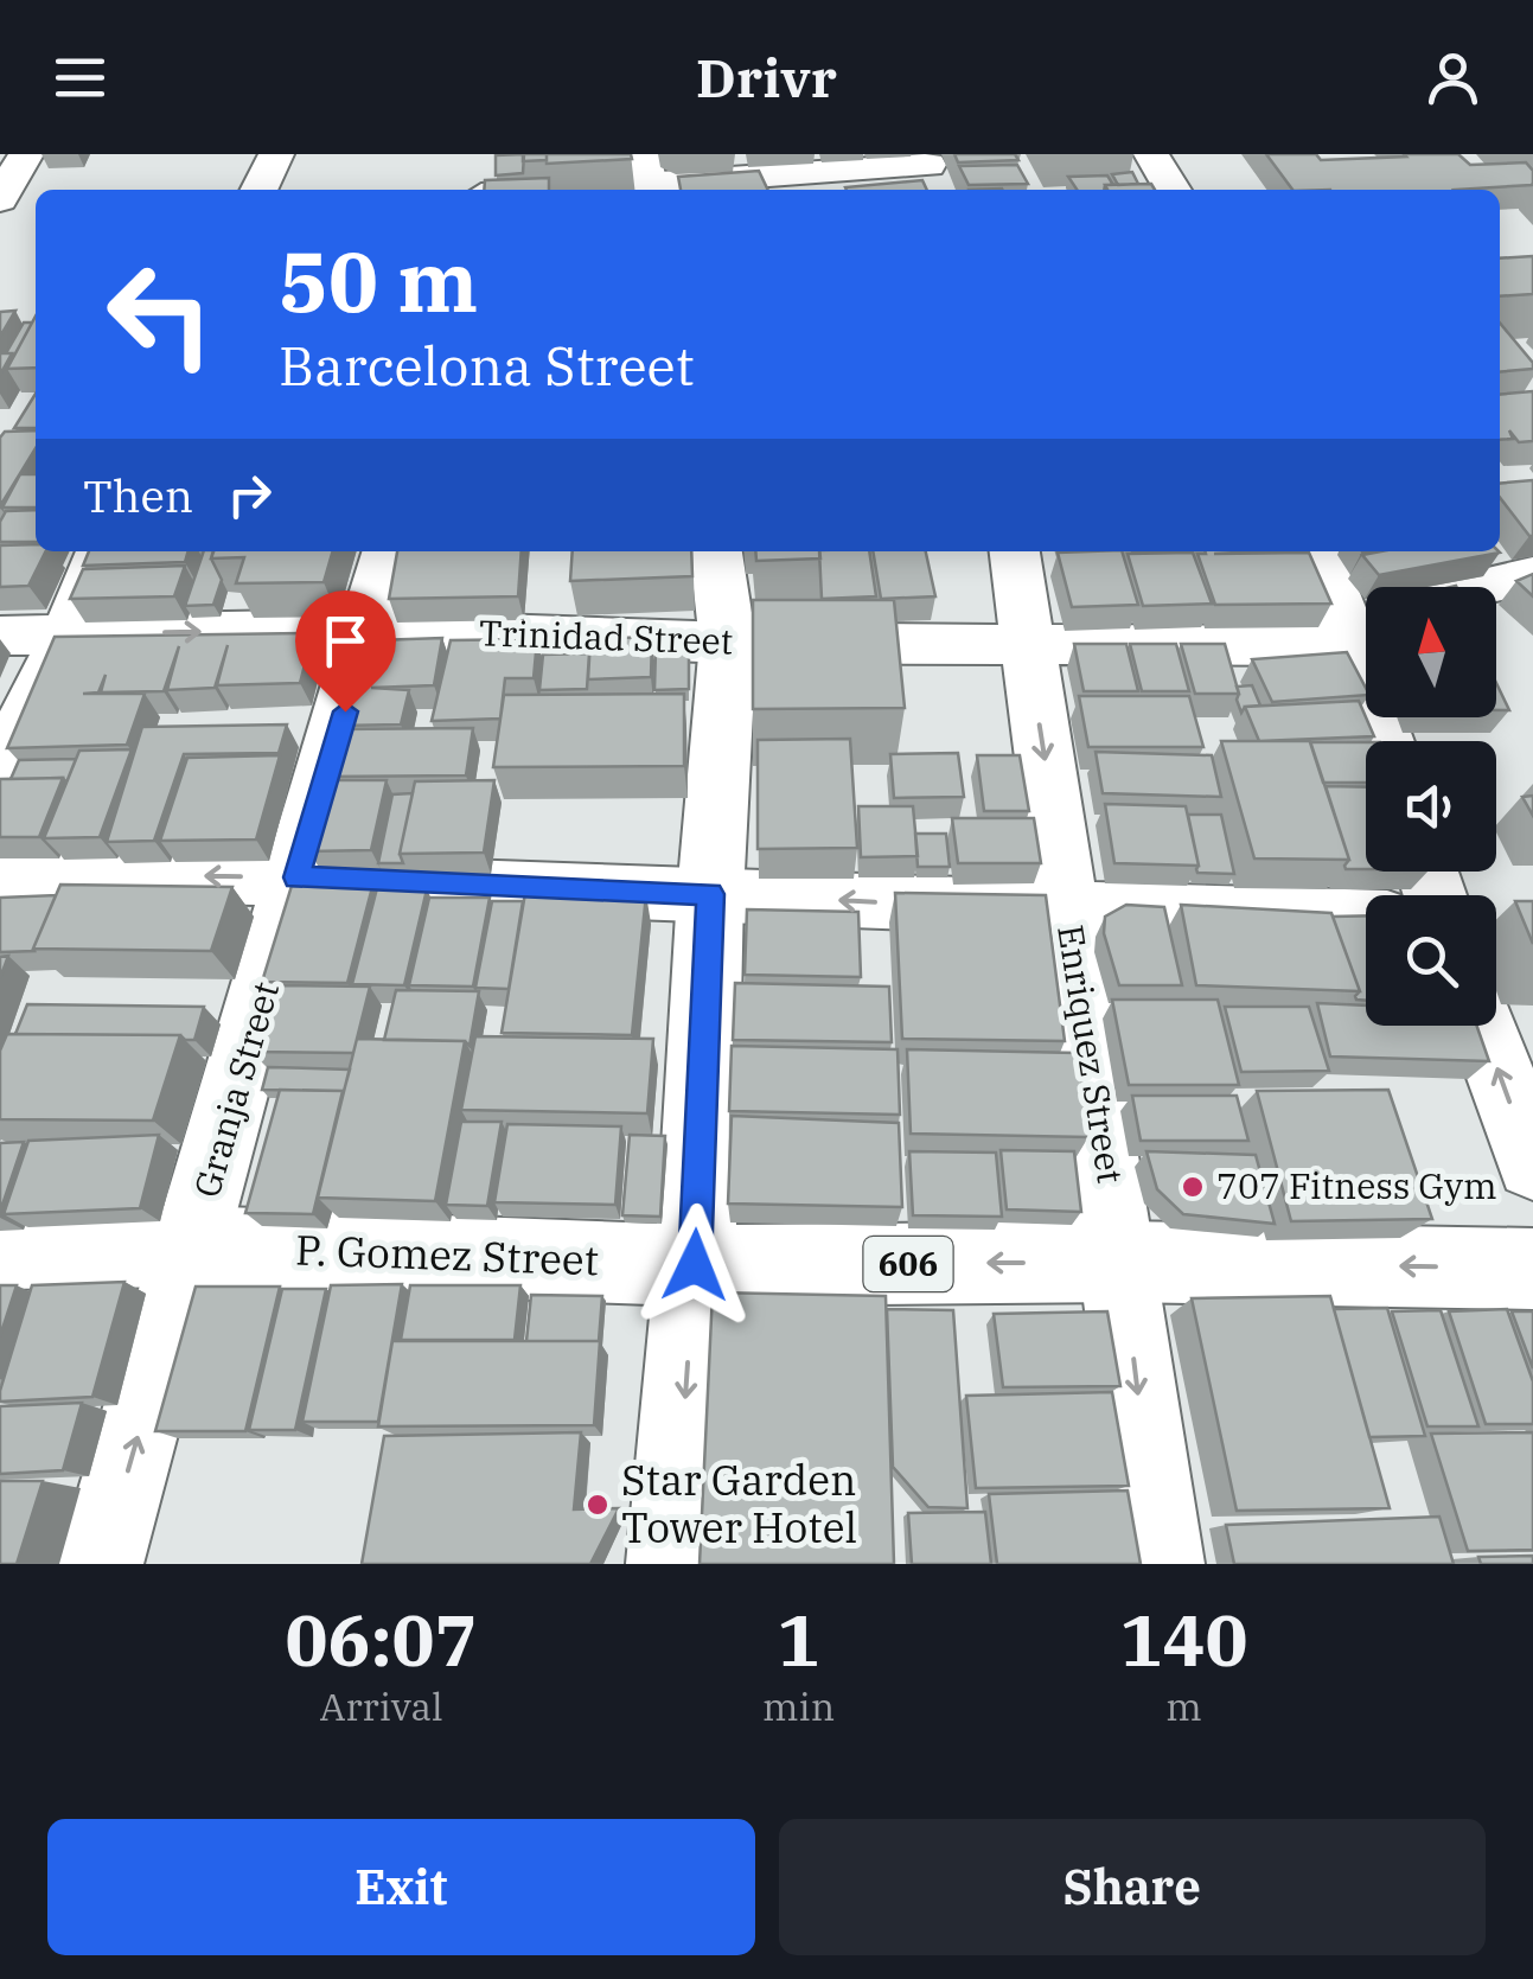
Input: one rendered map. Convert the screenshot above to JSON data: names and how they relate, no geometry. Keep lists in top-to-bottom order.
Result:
{
  "streets": {
    "main road": ["P. Gomez Street", "606"],
    "street": ["Trinidad Street", "Enriquez Street", "Granja Street"]
  },
  "crossings": [
    ["Trinidad Street", "Enriquez Street"],
    ["Trinidad Street", "Granja Street"],
    ["Enriquez Street", "P. Gomez Street"],
    ["Granja Street", "P. Gomez Street"]
  ],
  "one_way": ["Enriquez Street", "P. Gomez Street"],
  "places": ["707 Fitness Gym", "Star Garden Tower Hotel"],
  "north": "top",
  "page": {
    "header": "Drivr",
    "turn": ["50 m", "Barcelona Street"],
    "then": "Then",
    "eta": [
      "06:07",
      "Arrival",
      "1",
      "min",
      "140",
      "m"
    ],
    "buttons": ["Exit", "Share"]
  }
}
